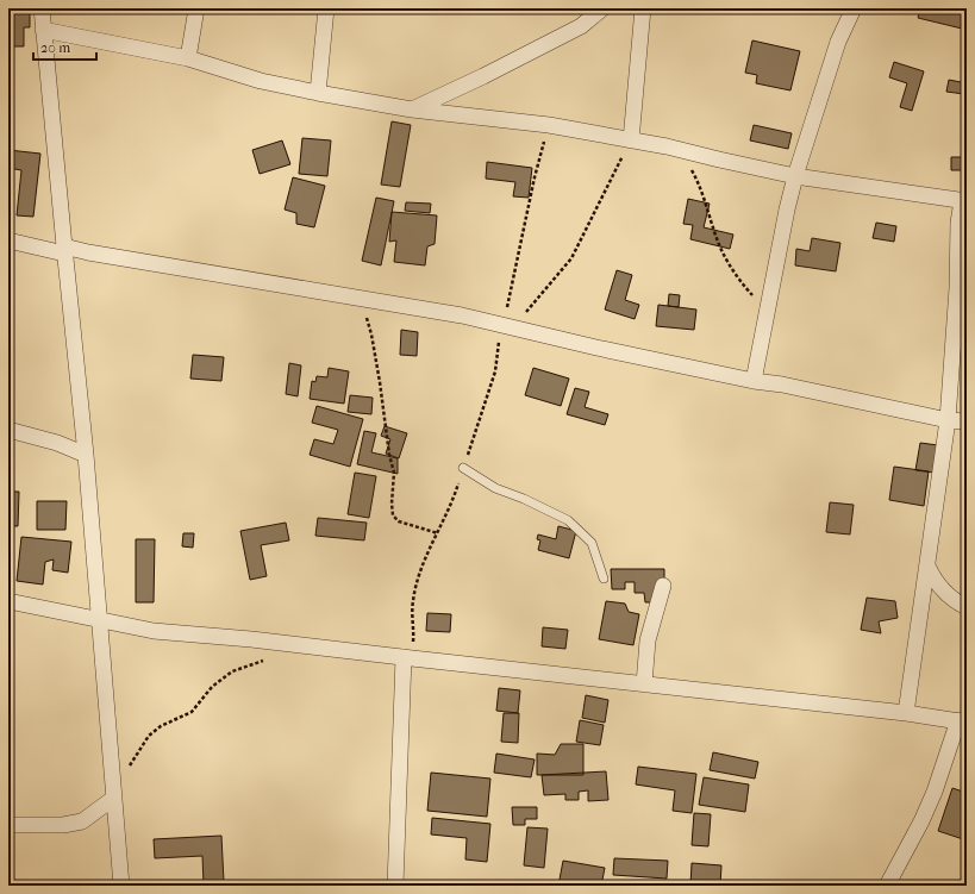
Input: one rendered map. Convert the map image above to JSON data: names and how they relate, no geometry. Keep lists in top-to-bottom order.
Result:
{
  "scale_bar": "20 m"
}
